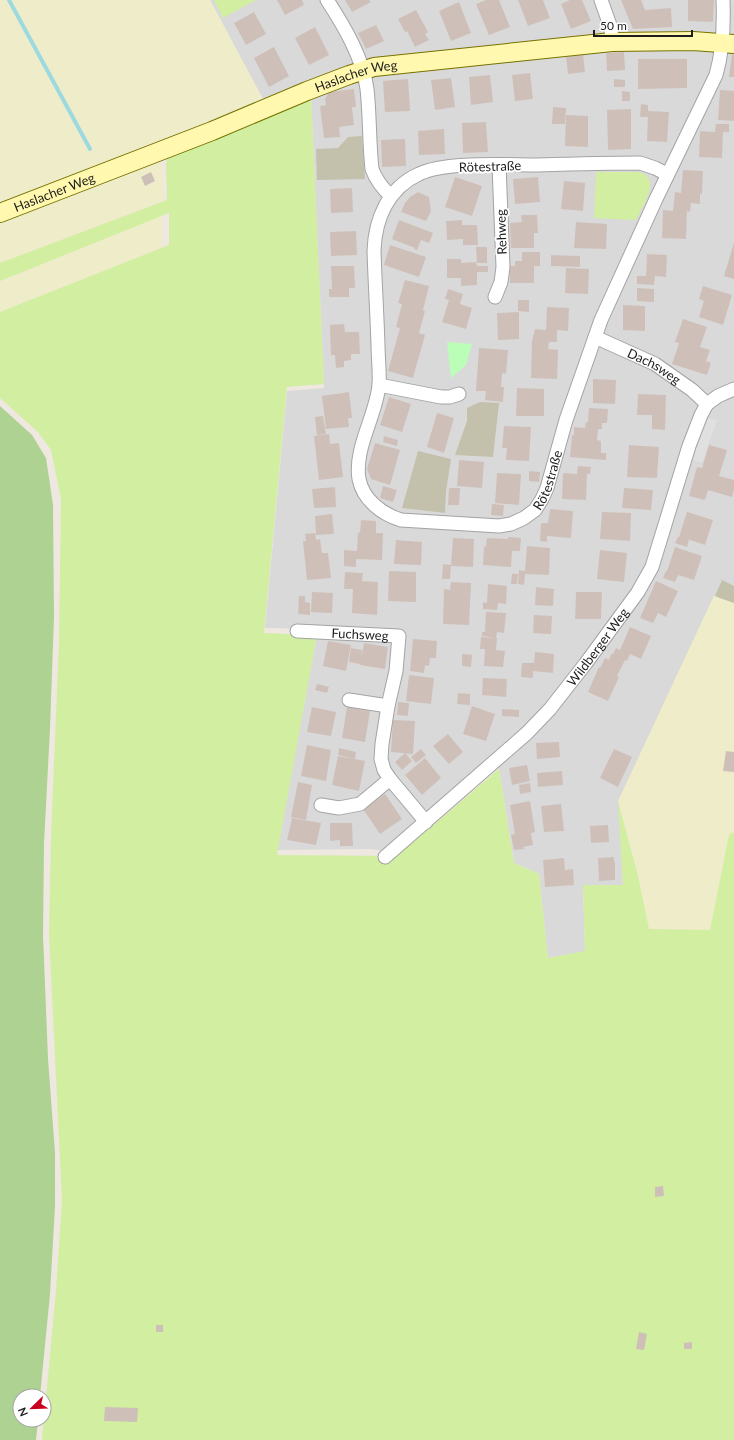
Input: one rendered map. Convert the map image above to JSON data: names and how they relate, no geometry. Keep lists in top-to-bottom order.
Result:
{
  "streets": {
    "street": [
      "Haslacher Weg",
      "Rötestraße",
      "Rehweg",
      "Dachsweg",
      "Fuchsweg",
      "Wildberger Weg"
    ]
  },
  "crossings": [
    ["Haslacher Weg", "Rötestraße"],
    ["Rötestraße", "Rehweg"],
    ["Rötestraße", "Dachsweg"],
    ["Dachsweg", "Wildberger Weg"],
    ["Fuchsweg", "Wildberger Weg"]
  ],
  "scale_bar": "50 m",
  "north": "bottom left"
}
